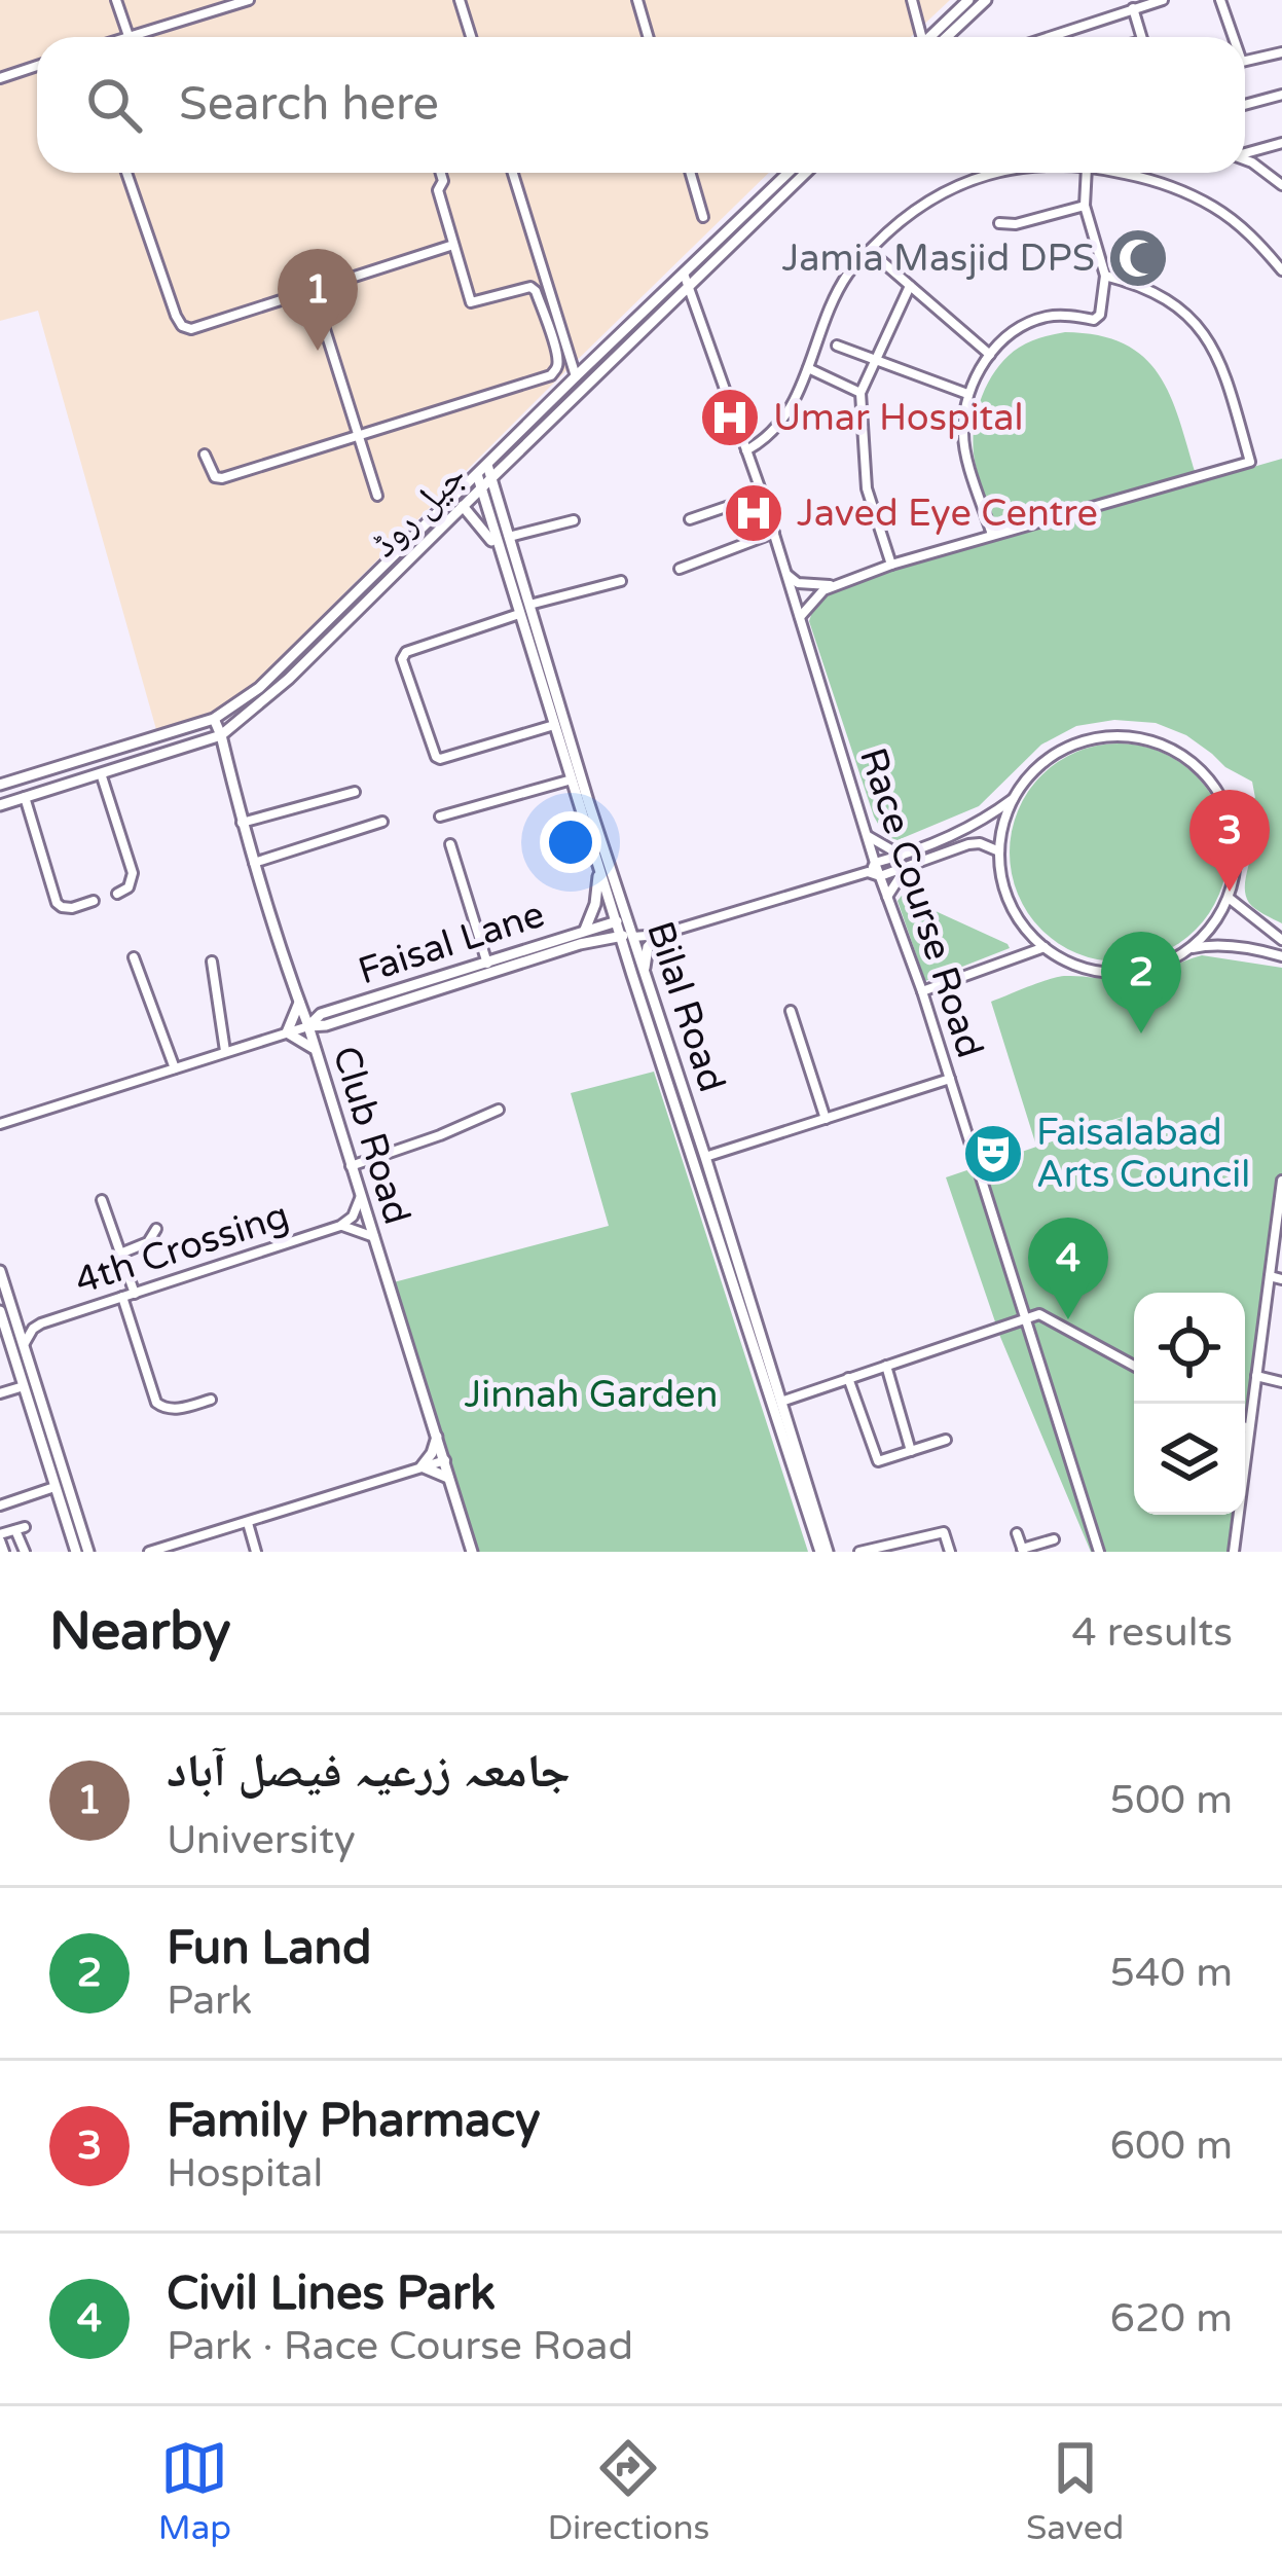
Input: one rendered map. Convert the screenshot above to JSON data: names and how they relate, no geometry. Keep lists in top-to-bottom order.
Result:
{
  "streets": {
    "main road": [
      "جیل روڈ",
      "Faisal Lane",
      "Bilal Road",
      "Club Road"
    ],
    "street": ["Race Course Road", "4th Crossing"]
  },
  "crossings": [
    ["جیل روڈ", "Race Course Road"],
    ["جیل روڈ", "Bilal Road"],
    ["جیل روڈ", "Club Road"],
    ["Faisal Lane", "Bilal Road"],
    ["Faisal Lane", "Club Road"]
  ],
  "parks": ["Jinnah Garden"],
  "places": {
    "mosque": ["Jamia Masjid DPS"],
    "hospital": ["Umar Hospital", "Javed Eye Centre"],
    "theatre": ["Faisalabad Arts Council"]
  },
  "page": {
    "search": "Search here",
    "pins": [
      "1",
      "3",
      "2",
      "4"
    ],
    "heading": ["Nearby", "4 results"],
    "list": [
      {
        "mark": "1",
        "name": "جامعہ زرعیہ فیصل آباد",
        "note": "University",
        "value": "500 m"
      },
      {
        "mark": "2",
        "name": "Fun Land",
        "note": "Park",
        "value": "540 m"
      },
      {
        "mark": "3",
        "name": "Family Pharmacy",
        "note": "Hospital",
        "value": "600 m"
      },
      {
        "mark": "4",
        "name": "Civil Lines Park",
        "note": "Park · Race Course Road",
        "value": "620 m"
      }
    ],
    "nav": ["Map", "Directions", "Saved"]
  }
}
